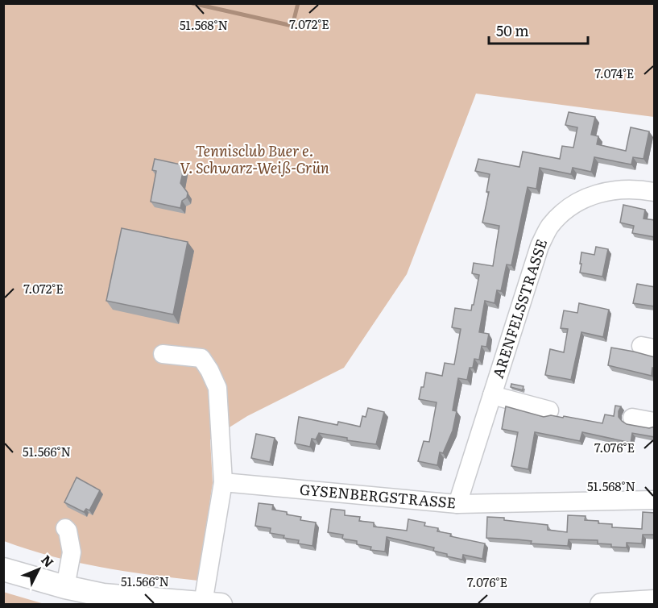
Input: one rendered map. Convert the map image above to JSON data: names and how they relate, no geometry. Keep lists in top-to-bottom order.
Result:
{
  "streets": {
    "street": ["ARENFELSSTRASSE", "GYSENBERGSTRASSE"]
  },
  "crossings": [
    ["ARENFELSSTRASSE", "GYSENBERGSTRASSE"]
  ],
  "parks": ["Tennisclub Buer e. V. Schwarz-Weiß-Grün"],
  "scale_bar": "50 m",
  "north": "top right",
  "coordinates": [
    "7.072°E",
    "51.568°N",
    "7.074°E",
    "7.076°E",
    "51.566°N"
  ]
}
